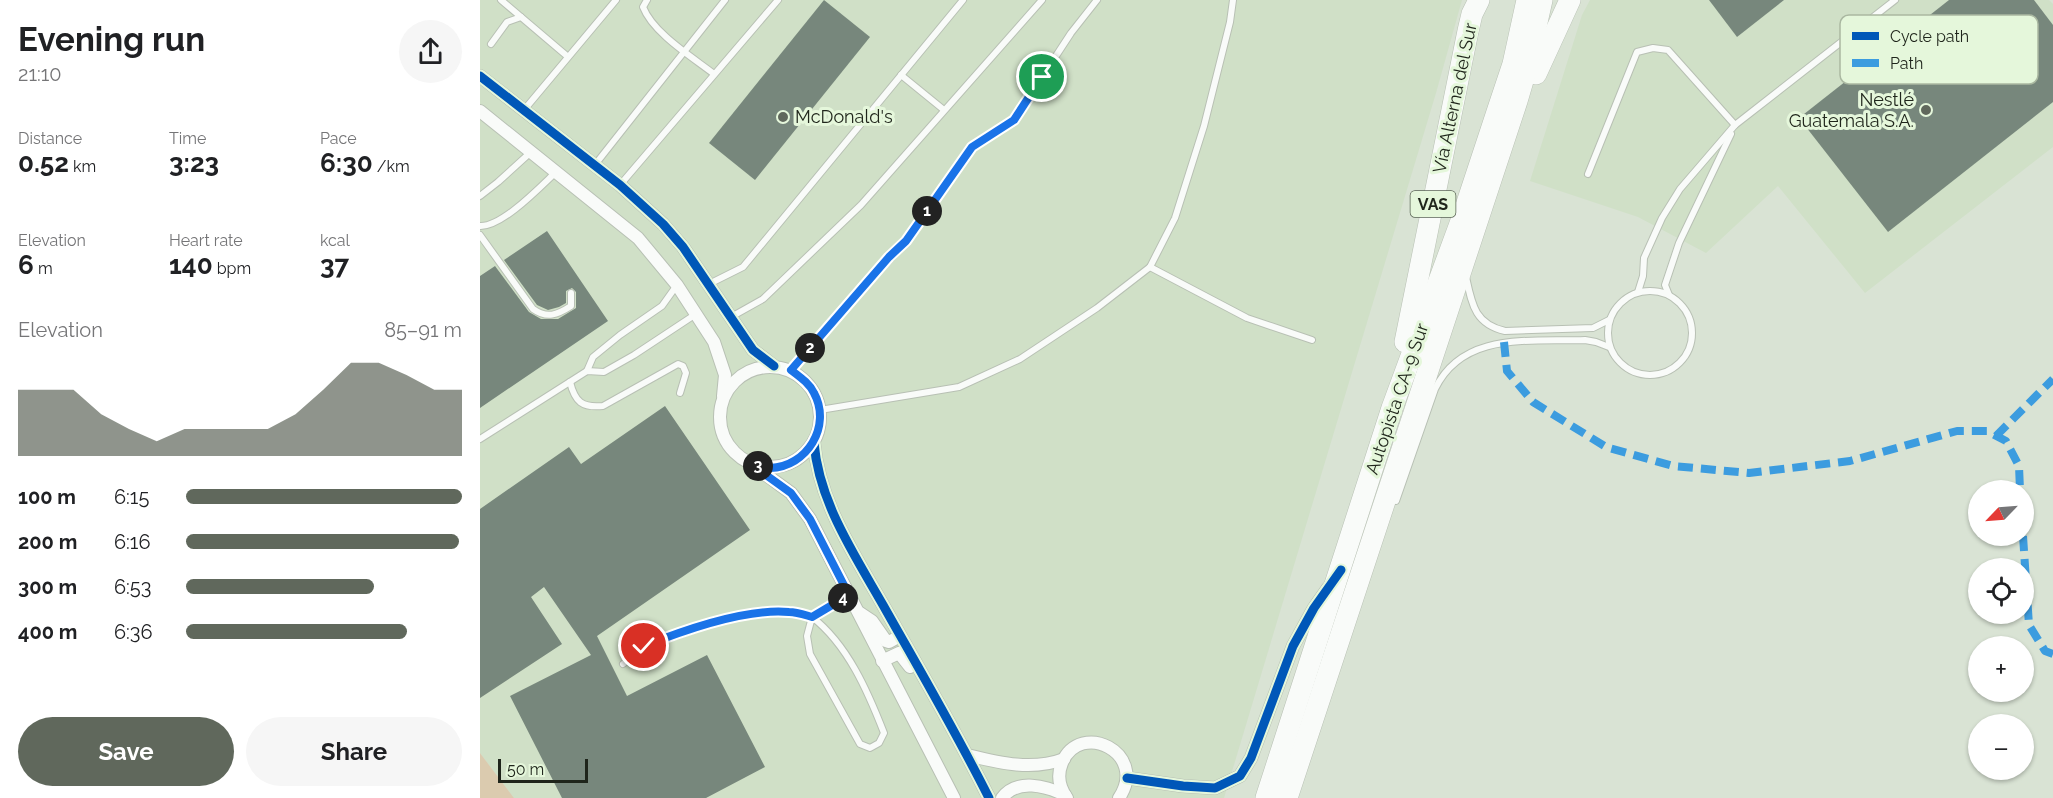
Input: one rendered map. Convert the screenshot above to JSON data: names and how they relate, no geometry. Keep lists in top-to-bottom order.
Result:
{
  "streets": {
    "highway": ["Vía Alterna del Sur", "VAS", "Autopista CA-9 Sur"]
  },
  "crossings": [
    ["Vía Alterna del Sur", "Autopista CA-9 Sur"]
  ],
  "places": ["Nestlé Guatemala S.A.", "McDonald's"],
  "legend": ["Cycle path", "Path"],
  "scale_bar": "50 m",
  "north": "bottom left",
  "page": {
    "heading": ["Evening run", "21:10"],
    "stats": [
      ["Distance", "0.52 km"],
      ["Time", "3:23"],
      ["Pace", "6:30 /km"],
      ["Elevation", "6 m"],
      ["Heart rate", "140 bpm"],
      ["kcal", "37"]
    ],
    "pins": [
      "1",
      "2",
      "3",
      "4"
    ],
    "chart": ["Elevation", "85–91 m"],
    "list": [
      {
        "name": "100 m",
        "note": "6:15"
      },
      {
        "name": "200 m",
        "note": "6:16"
      },
      {
        "name": "300 m",
        "note": "6:53"
      },
      {
        "name": "400 m",
        "note": "6:36"
      }
    ],
    "map_buttons": ["+", "−"],
    "buttons": ["Save", "Share"],
    "scale": "50 m"
  }
}
